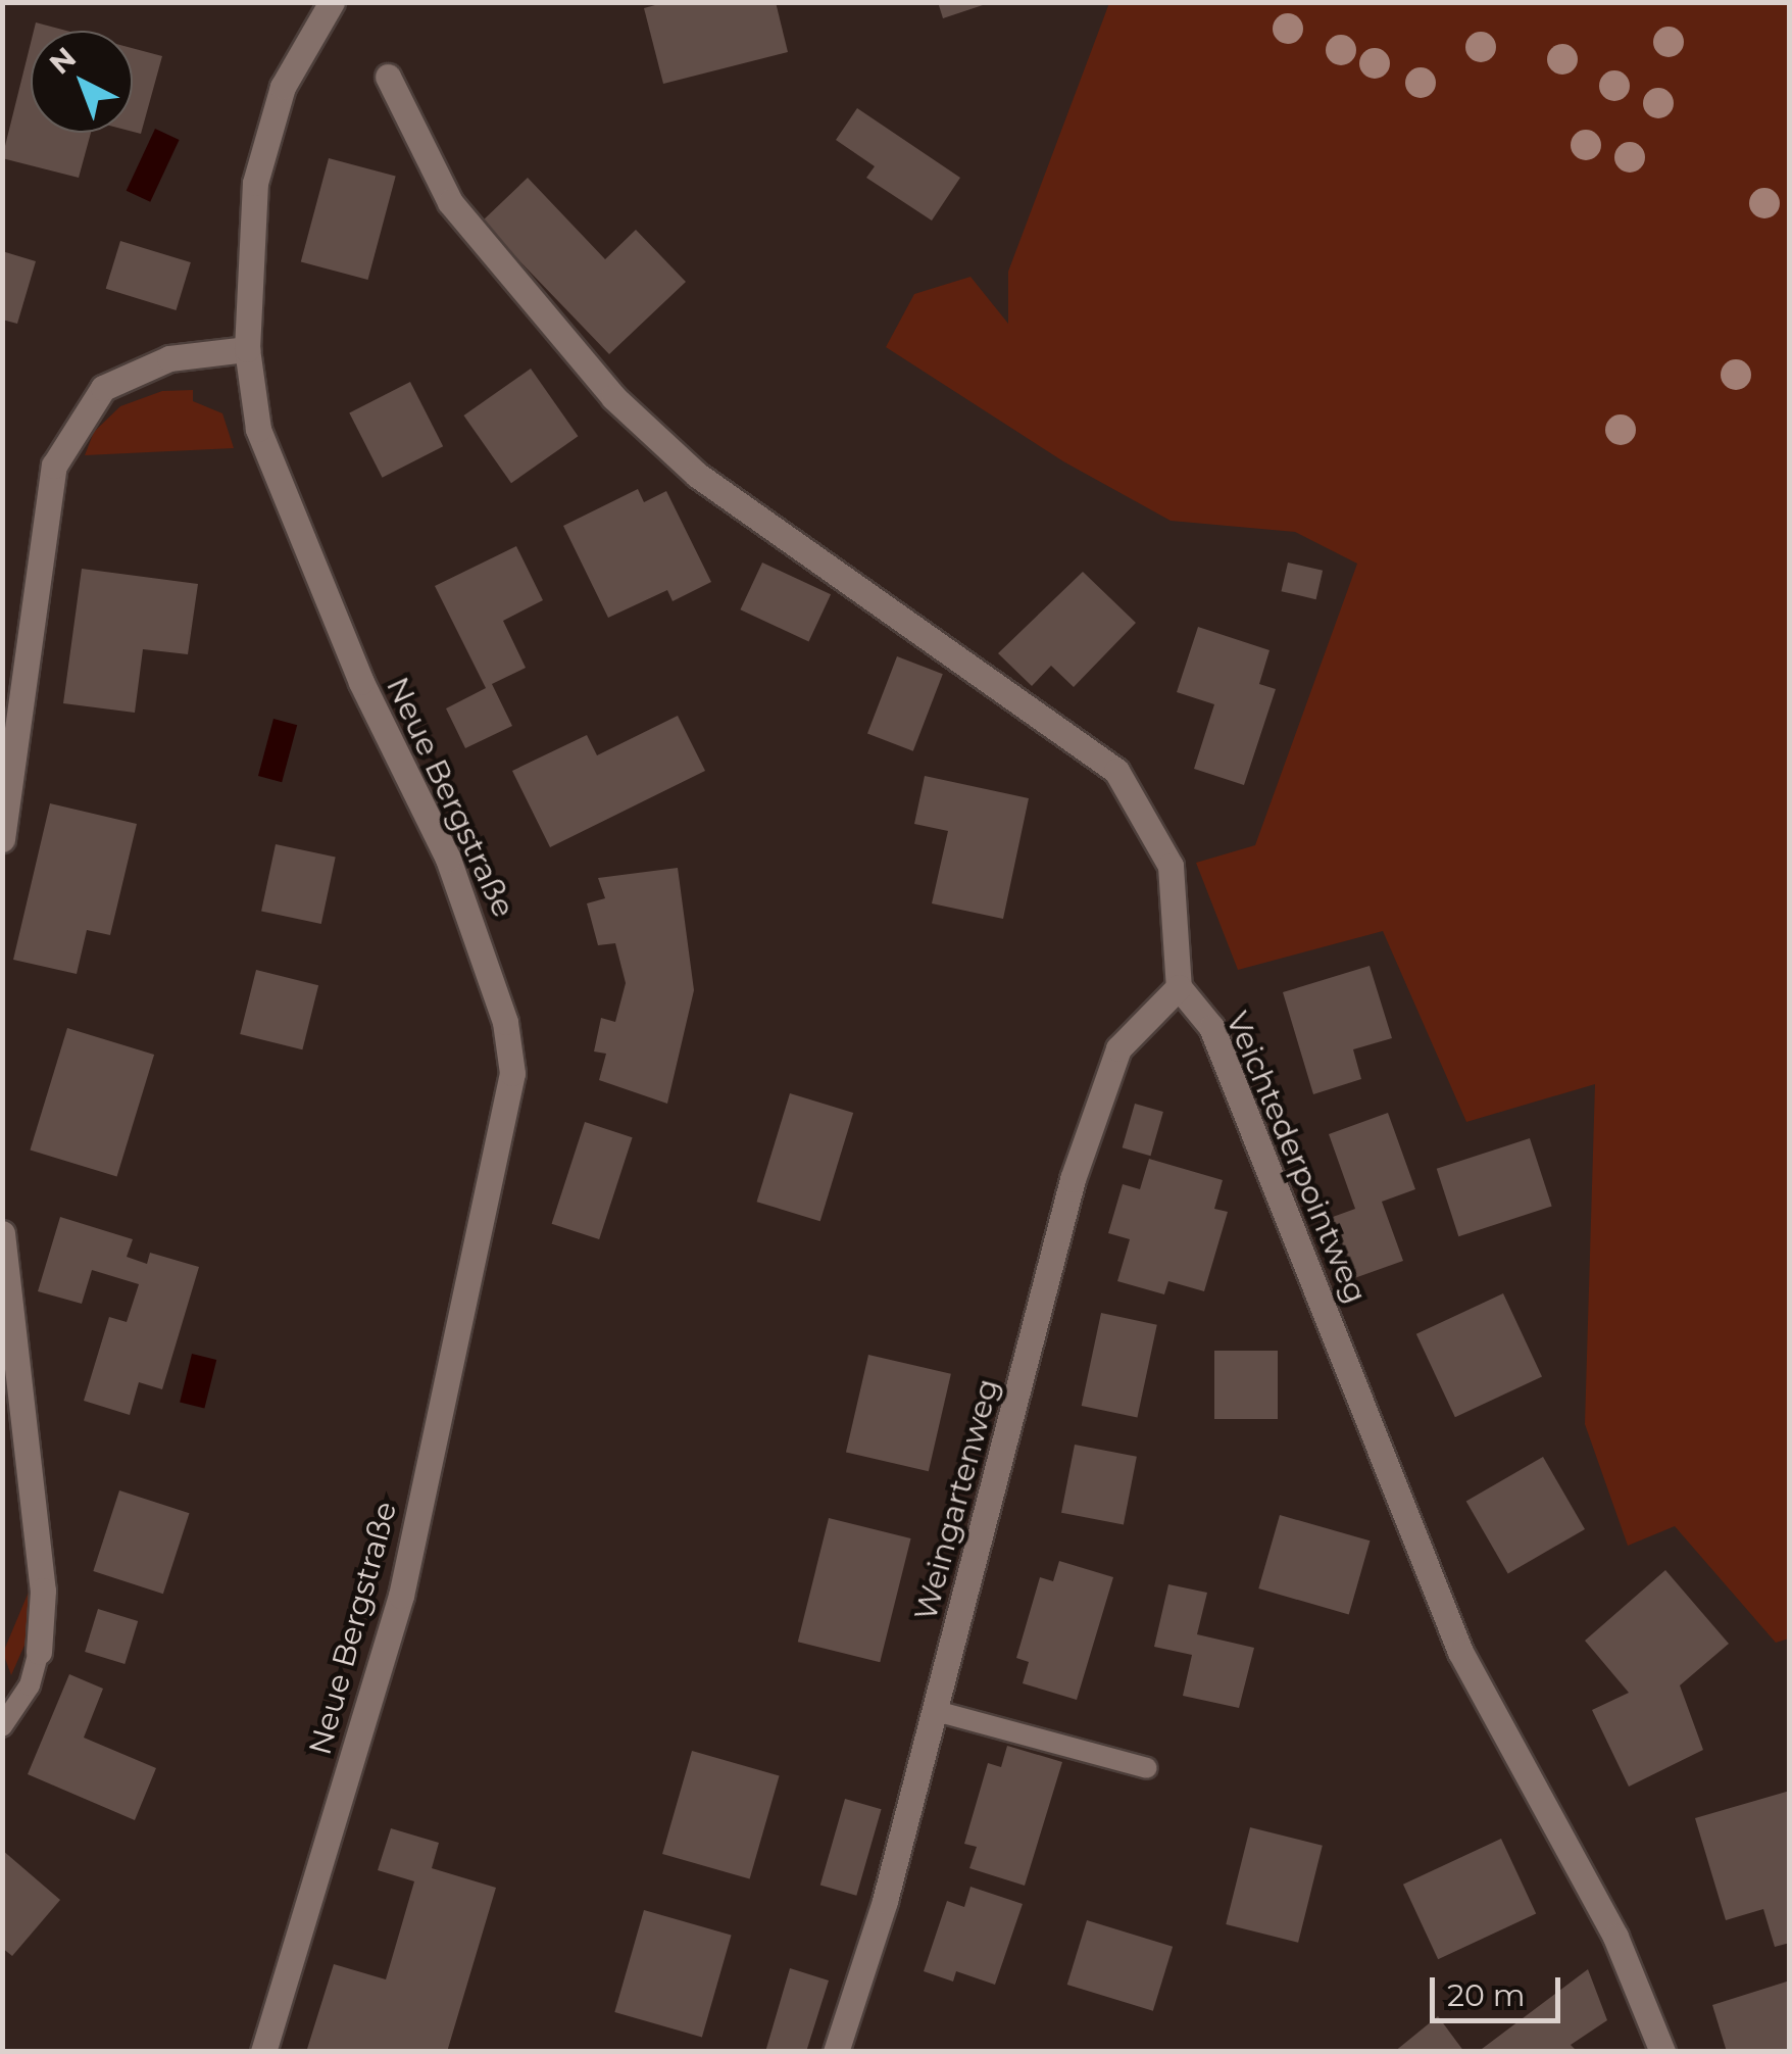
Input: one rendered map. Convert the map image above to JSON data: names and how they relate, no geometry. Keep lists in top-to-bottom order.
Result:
{
  "streets": {
    "street": ["Neue Bergstraße", "Veichtederpointweg", "Weingartenweg"]
  },
  "crossings": [
    ["Veichtederpointweg", "Weingartenweg"]
  ],
  "scale_bar": "20 m",
  "north": "top left"
}
